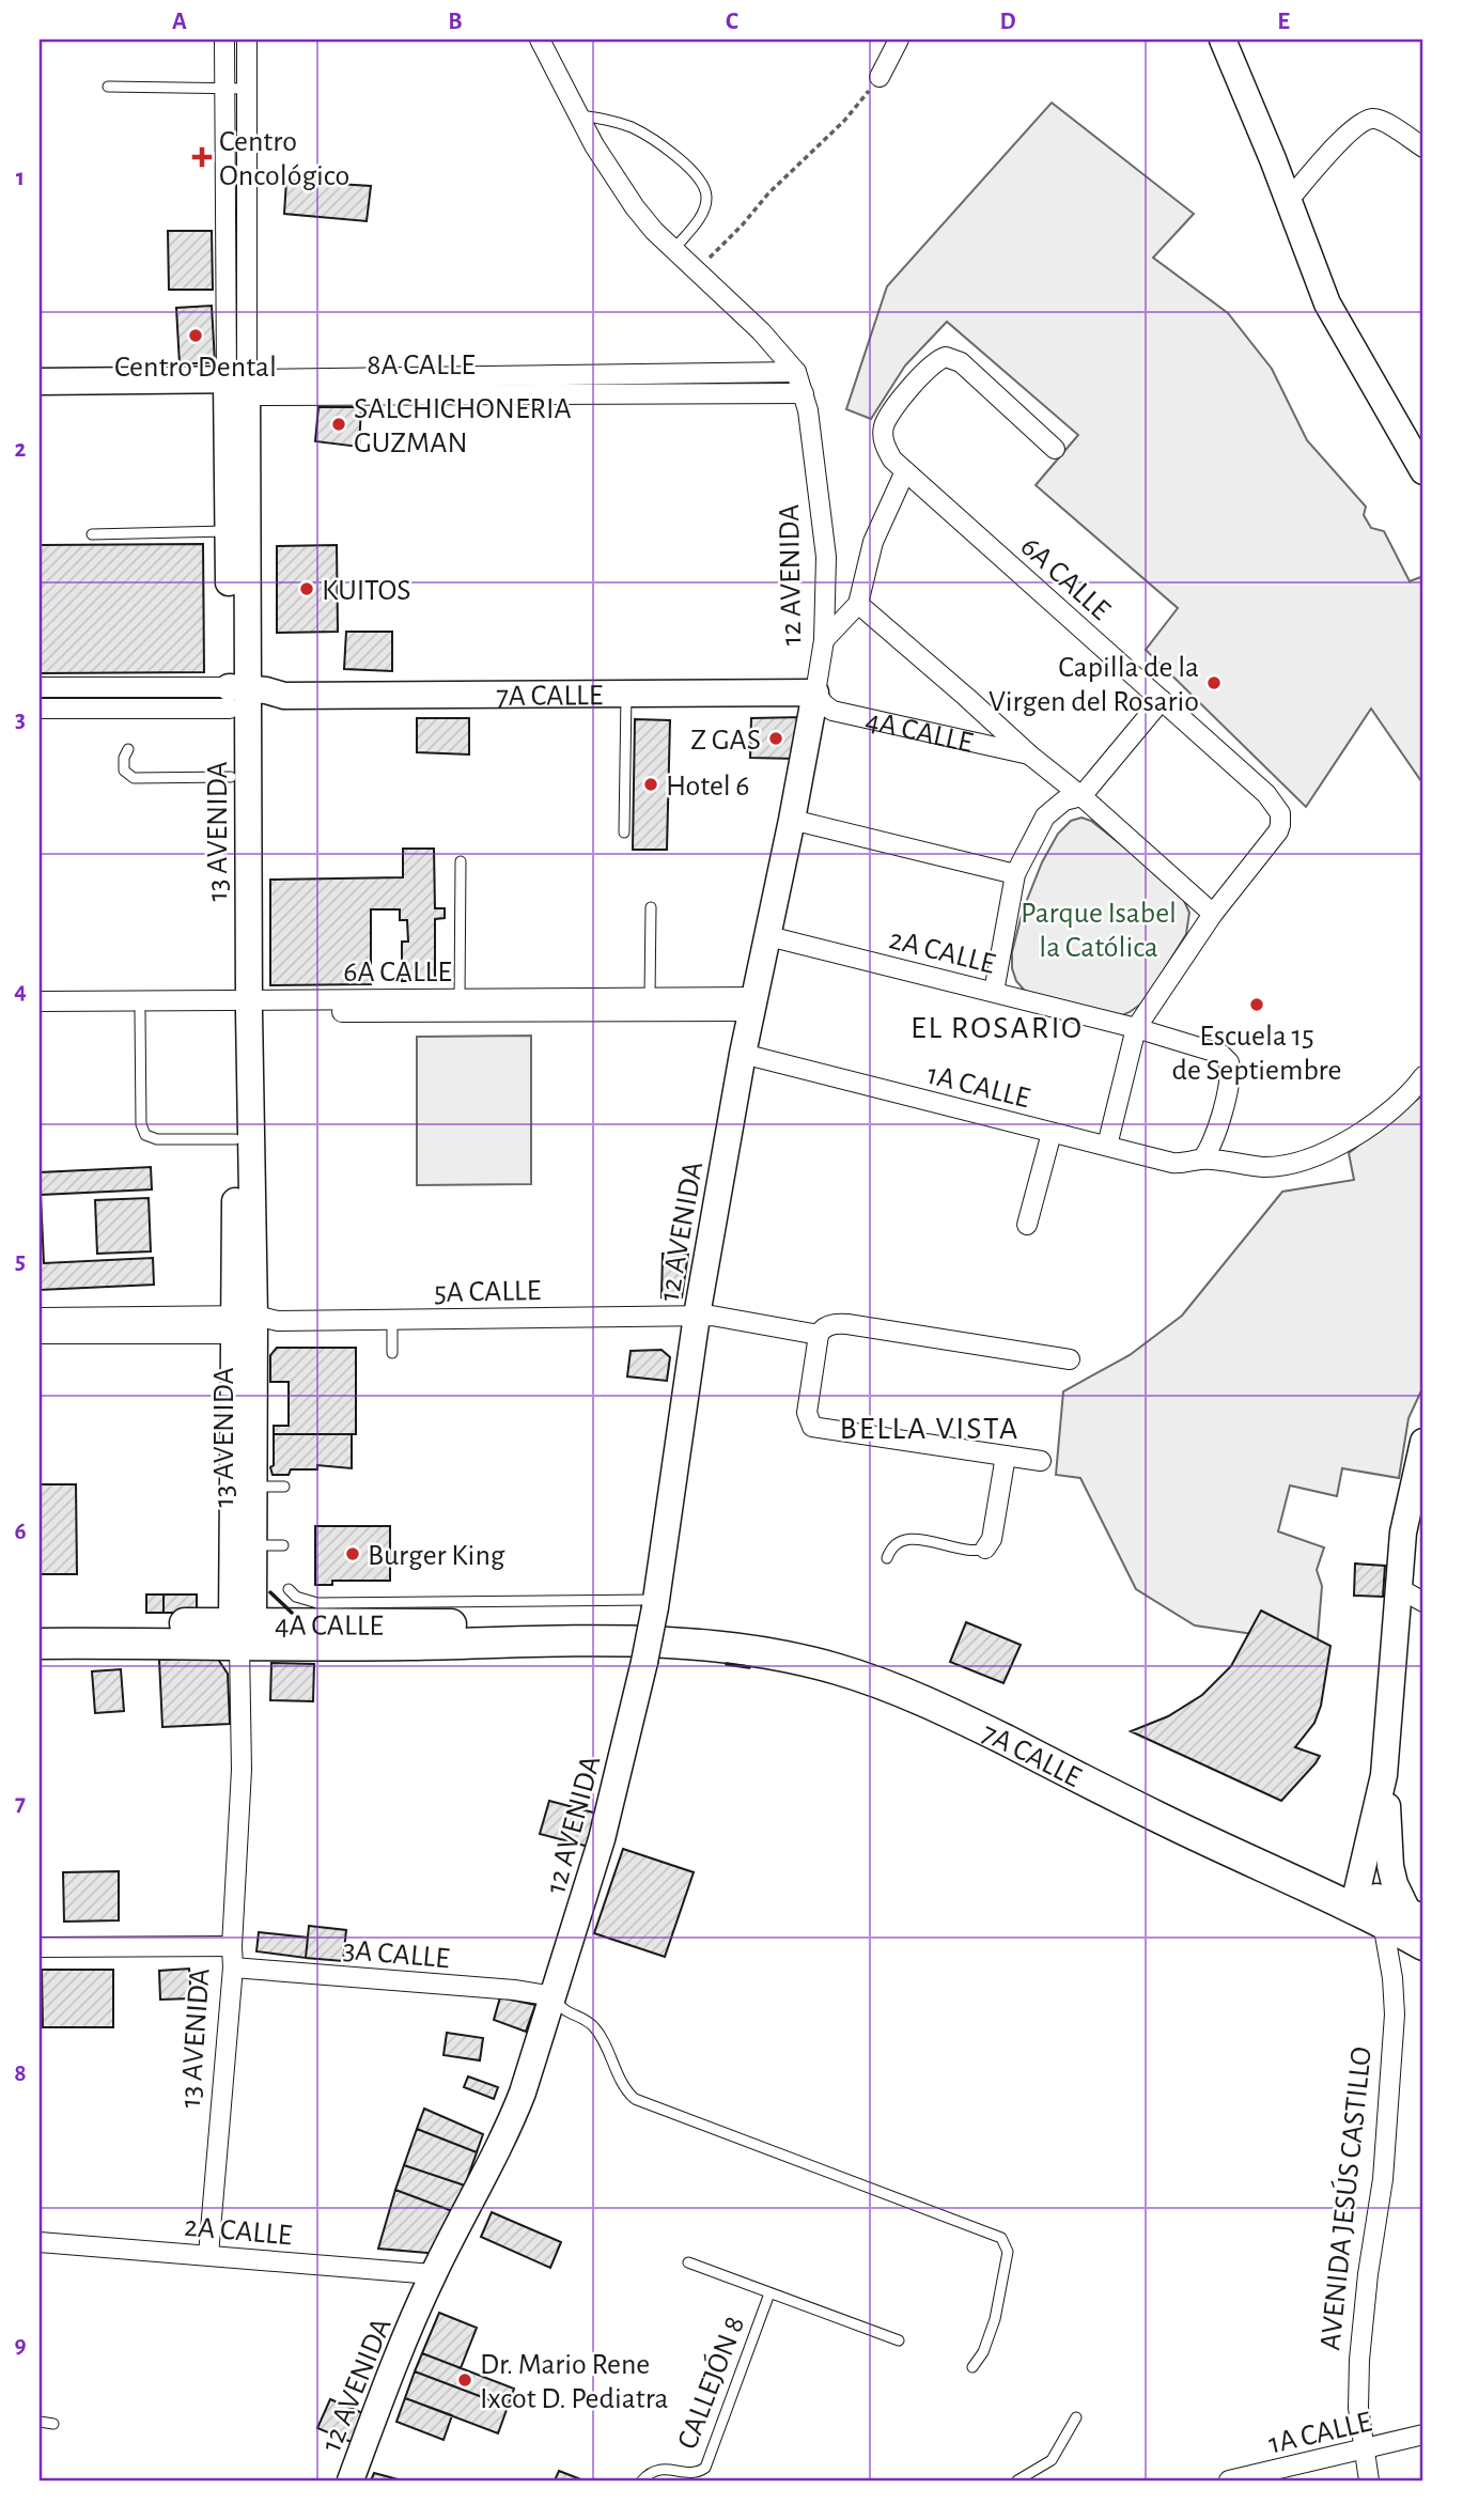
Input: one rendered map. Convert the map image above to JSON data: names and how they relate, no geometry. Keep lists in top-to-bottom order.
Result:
{
  "streets": {
    "main road": ["7A CALLE", "4A CALLE"],
    "street": [
      "8A CALLE",
      "12 AVENIDA",
      "6A CALLE",
      "13 AVENIDA",
      "2A CALLE",
      "1A CALLE",
      "5A CALLE",
      "3A CALLE",
      "AVENIDA JESÚS CASTILLO"
    ],
    "lane": ["CALLEJÓN 8"]
  },
  "crossings": [
    ["8A CALLE", "12 AVENIDA"],
    ["8A CALLE", "13 AVENIDA"],
    ["12 AVENIDA", "6A CALLE"],
    ["12 AVENIDA", "7A CALLE"],
    ["12 AVENIDA", "4A CALLE"],
    ["12 AVENIDA", "2A CALLE"],
    ["12 AVENIDA", "1A CALLE"],
    ["12 AVENIDA", "5A CALLE"],
    ["12 AVENIDA", "3A CALLE"],
    ["6A CALLE", "13 AVENIDA"],
    ["7A CALLE", "4A CALLE"],
    ["7A CALLE", "13 AVENIDA"],
    ["7A CALLE", "AVENIDA JESÚS CASTILLO"],
    ["4A CALLE", "13 AVENIDA"],
    ["13 AVENIDA", "2A CALLE"],
    ["13 AVENIDA", "5A CALLE"],
    ["13 AVENIDA", "3A CALLE"],
    ["2A CALLE", "1A CALLE"],
    ["1A CALLE", "AVENIDA JESÚS CASTILLO"]
  ],
  "districts": ["EL ROSARIO", "BELLA VISTA"],
  "parks": ["Parque Isabel la Católica"],
  "places": {
    "health": ["Centro Oncológico"],
    "other": [
      "Centro Dental",
      "SALCHICHONERIA GUZMAN",
      "KUITOS",
      "Capilla de la Virgen del Rosario",
      "Z GAS",
      "Hotel 6",
      "Escuela 15 de Septiembre",
      "Burger King",
      "Dr. Mario Rene Ixcot D. Pediatra"
    ]
  },
  "grid": {
    "columns": [
      "A",
      "B",
      "C",
      "D",
      "E"
    ],
    "rows": [
      "1",
      "2",
      "3",
      "4",
      "5",
      "6",
      "7",
      "8",
      "9"
    ]
  }
}
